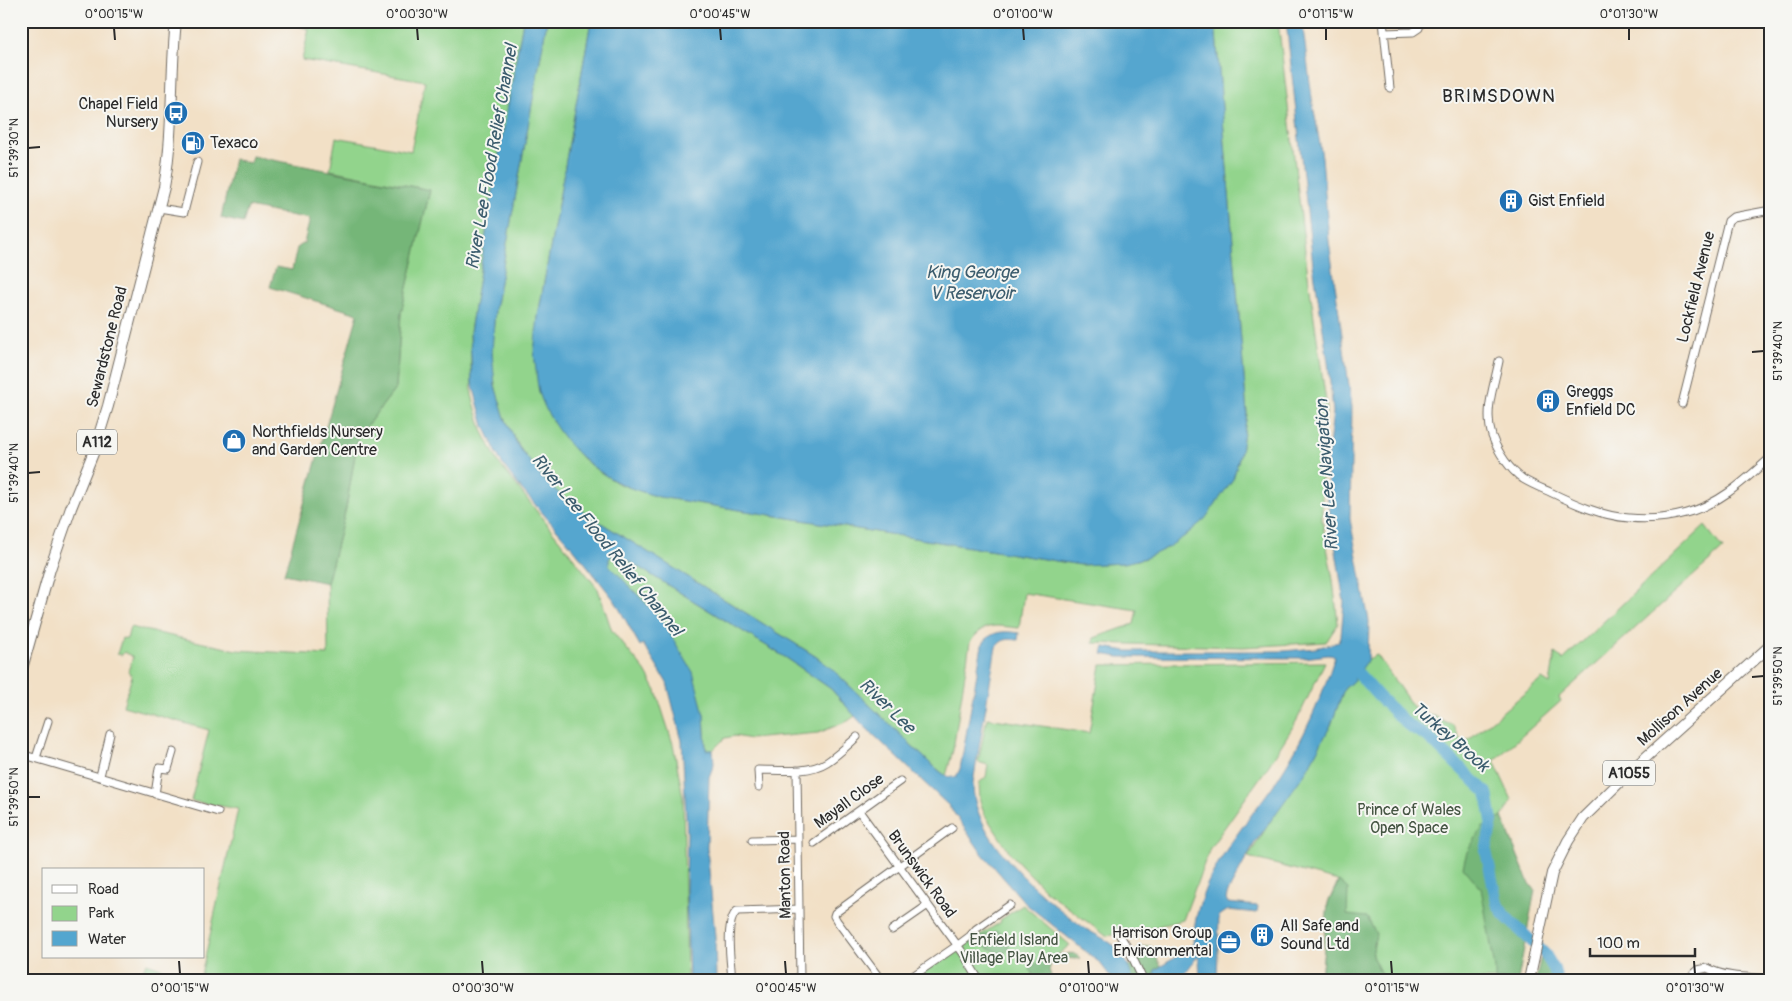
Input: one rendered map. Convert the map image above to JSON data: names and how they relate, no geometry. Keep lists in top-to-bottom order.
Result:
{
  "streets": {
    "main road": [
      "Sewardstone Road",
      "A112",
      "Mollison Avenue",
      "A1055"
    ],
    "street": [
      "Lockfield Avenue",
      "Mayall Close",
      "Brunswick Road",
      "Manton Road"
    ]
  },
  "crossings": [
    ["Mayall Close", "Brunswick Road"]
  ],
  "districts": ["BRIMSDOWN"],
  "water": [
    "River Lee Flood Relief Channel",
    "King George V Reservoir",
    "River Lee Navigation",
    "River Lee",
    "Turkey Brook"
  ],
  "parks": ["Prince of Wales Open Space", "Enfield Island Village Play Area"],
  "places": {
    "bus stop": ["Chapel Field Nursery"],
    "fuel station": ["Texaco"],
    "building": ["Gist Enfield", "Greggs Enfield DC", "All Safe and Sound Ltd"],
    "shop": ["Northfields Nursery and Garden Centre"],
    "office": ["Harrison Group Environmental"]
  },
  "legend": ["Road", "Park", "Water"],
  "scale_bar": "100 m",
  "coordinates": [
    "0°00'15\"W",
    "0°00'30\"W",
    "0°00'45\"W",
    "0°01'00\"W",
    "0°01'15\"W",
    "0°01'30\"W",
    "51°39'30\"N",
    "51°39'40\"N",
    "51°39'50\"N"
  ]
}
